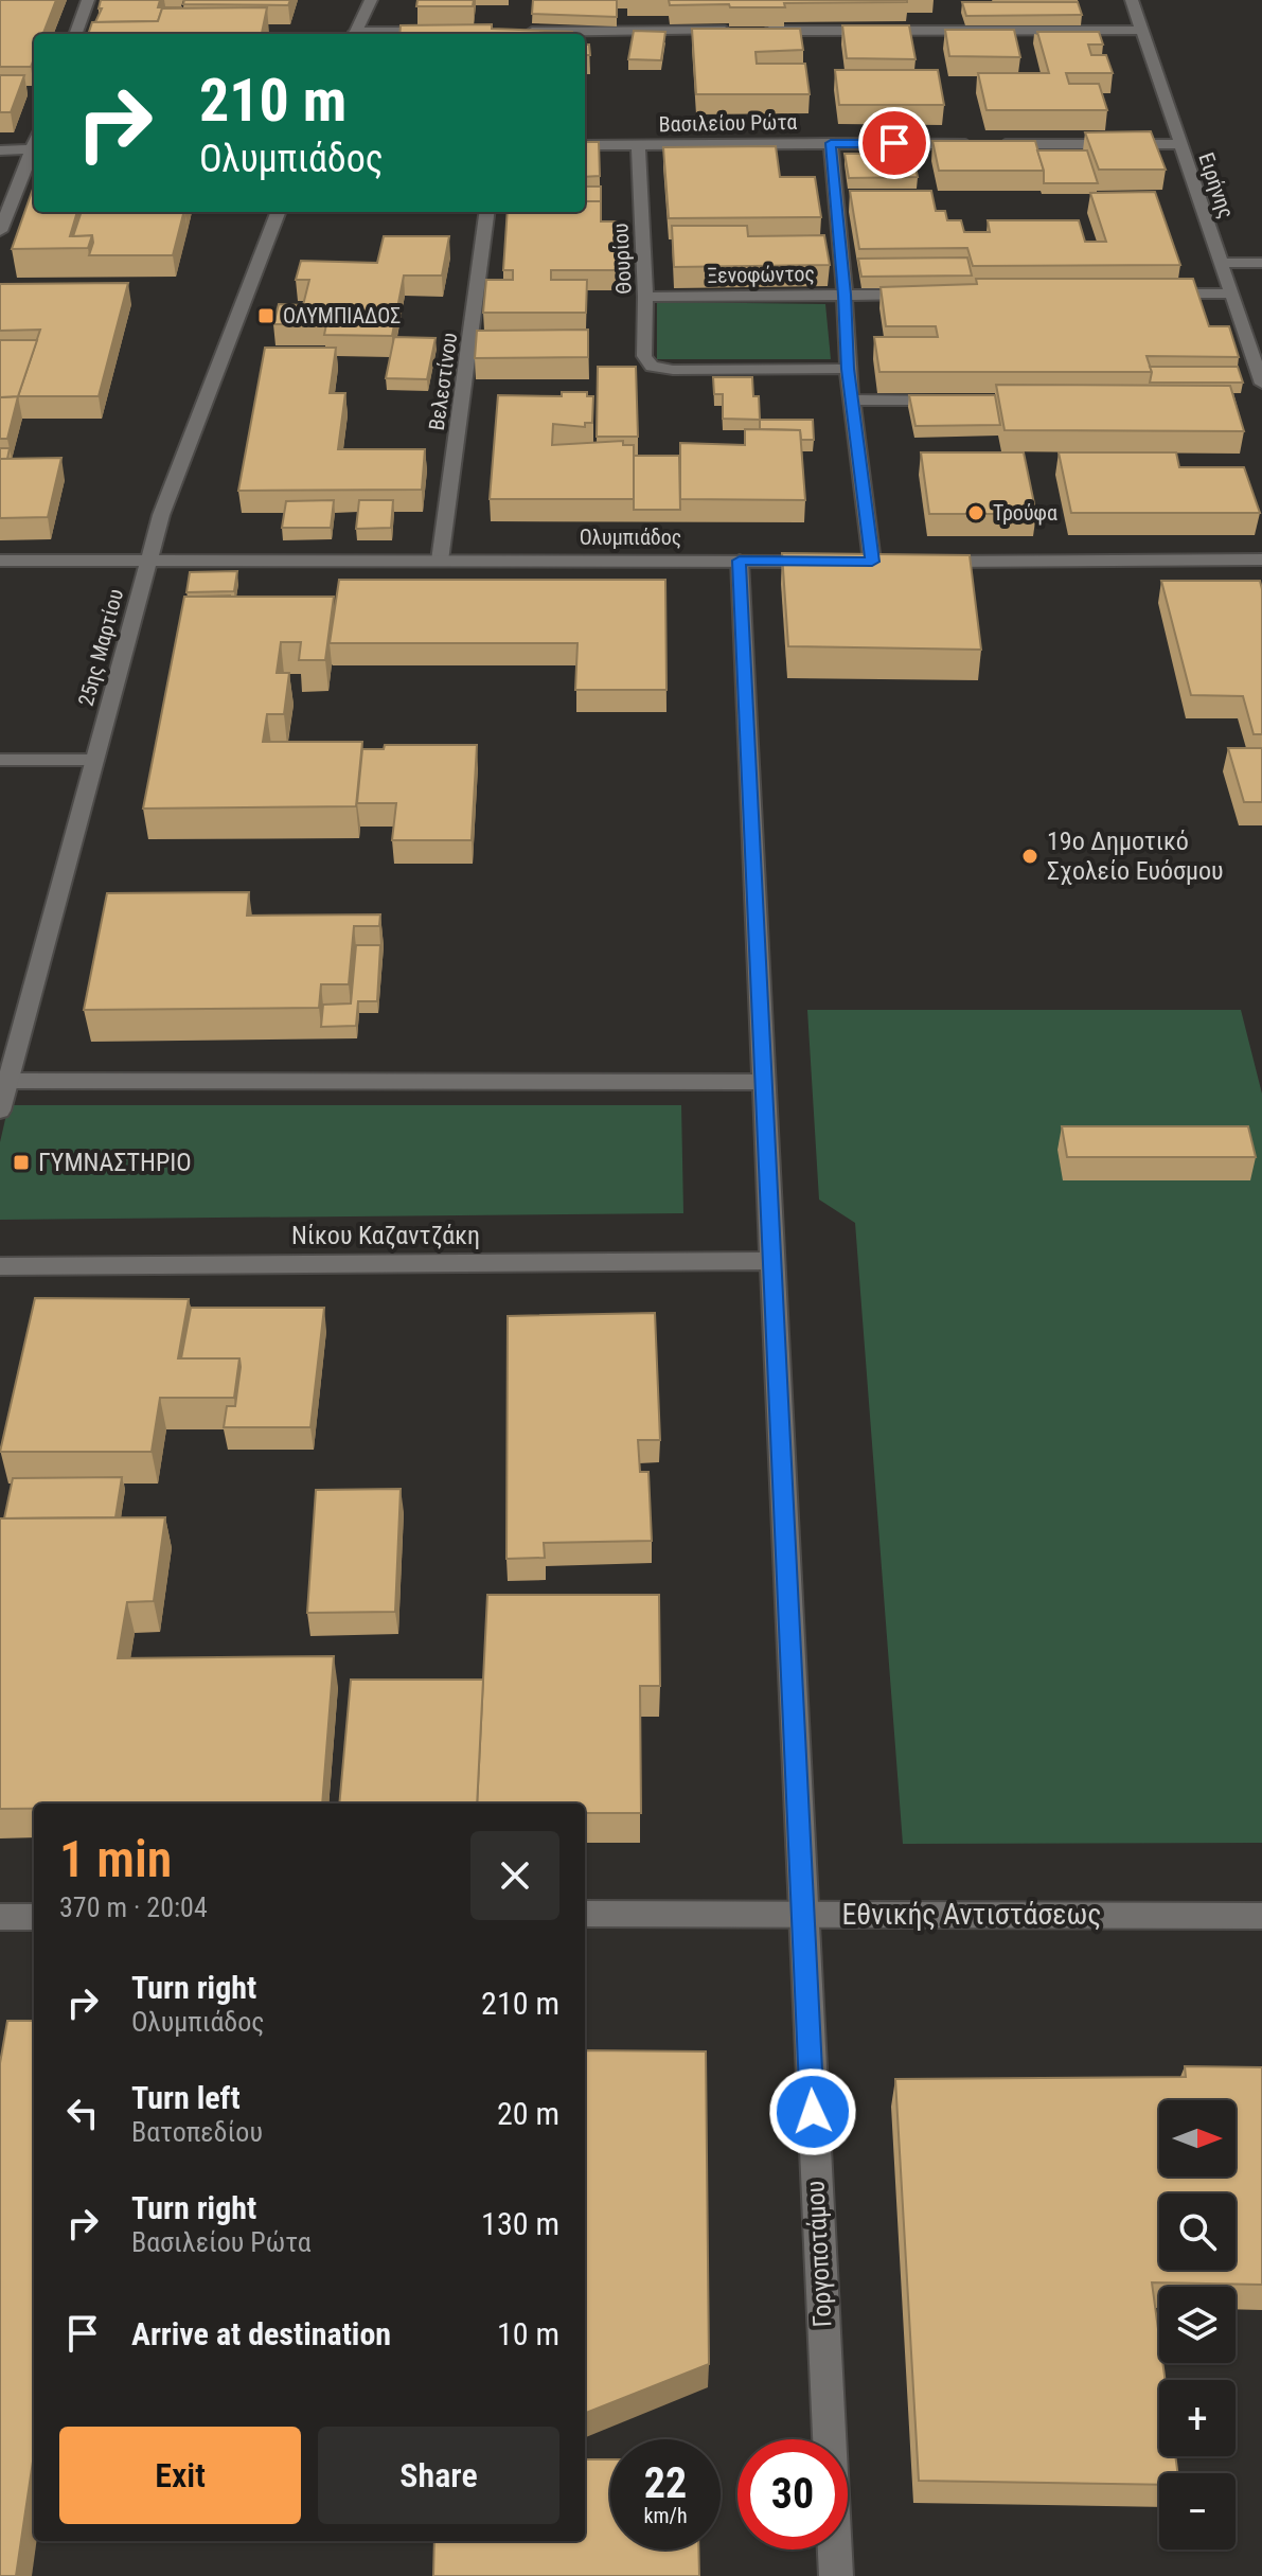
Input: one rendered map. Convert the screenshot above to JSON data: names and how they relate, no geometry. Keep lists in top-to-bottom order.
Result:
{
  "streets": {
    "street": [
      "Βασιλείου Ρώτα",
      "Ειρήνης",
      "Θουρίου",
      "Ξενοφώντος",
      "Βελεστίνου",
      "Ολυμπιάδος",
      "25ης Μαρτίου",
      "Νίκου Καζαντζάκη",
      "Εθνικής Αντιστάσεως",
      "Γοργοποτάμου"
    ]
  },
  "crossings": [
    ["Βασιλείου Ρώτα", "Θουρίου"],
    ["Θουρίου", "Ξενοφώντος"],
    ["Βελεστίνου", "Ολυμπιάδος"],
    ["Ολυμπιάδος", "25ης Μαρτίου"],
    ["Ολυμπιάδος", "Γοργοποτάμου"],
    ["Νίκου Καζαντζάκη", "Γοργοποτάμου"],
    ["Εθνικής Αντιστάσεως", "Γοργοποτάμου"]
  ],
  "places": {
    "transit": ["ΟΛΥΜΠΙΑΔΟΣ", "ΓΥΜΝΑΣΤΗΡΙΟ"],
    "other": ["Τρούφα", "19ο Δημοτικό Σχολείο Ευόσμου"]
  },
  "north": "right",
  "page": {
    "turn": ["210 m", "Ολυμπιάδος"],
    "heading": ["1 min", "370 m · 20:04"],
    "list": [
      {
        "name": "Turn right",
        "note": "Ολυμπιάδος",
        "value": "210 m"
      },
      {
        "name": "Turn left",
        "note": "Βατοπεδίου",
        "value": "20 m"
      },
      {
        "name": "Turn right",
        "note": "Βασιλείου Ρώτα",
        "value": "130 m"
      },
      {
        "name": "Arrive at destination",
        "value": "10 m"
      }
    ],
    "map_buttons": ["+", "−"],
    "buttons": ["Exit", "Share"],
    "speed": "22 km/h",
    "limit": "30"
  }
}
